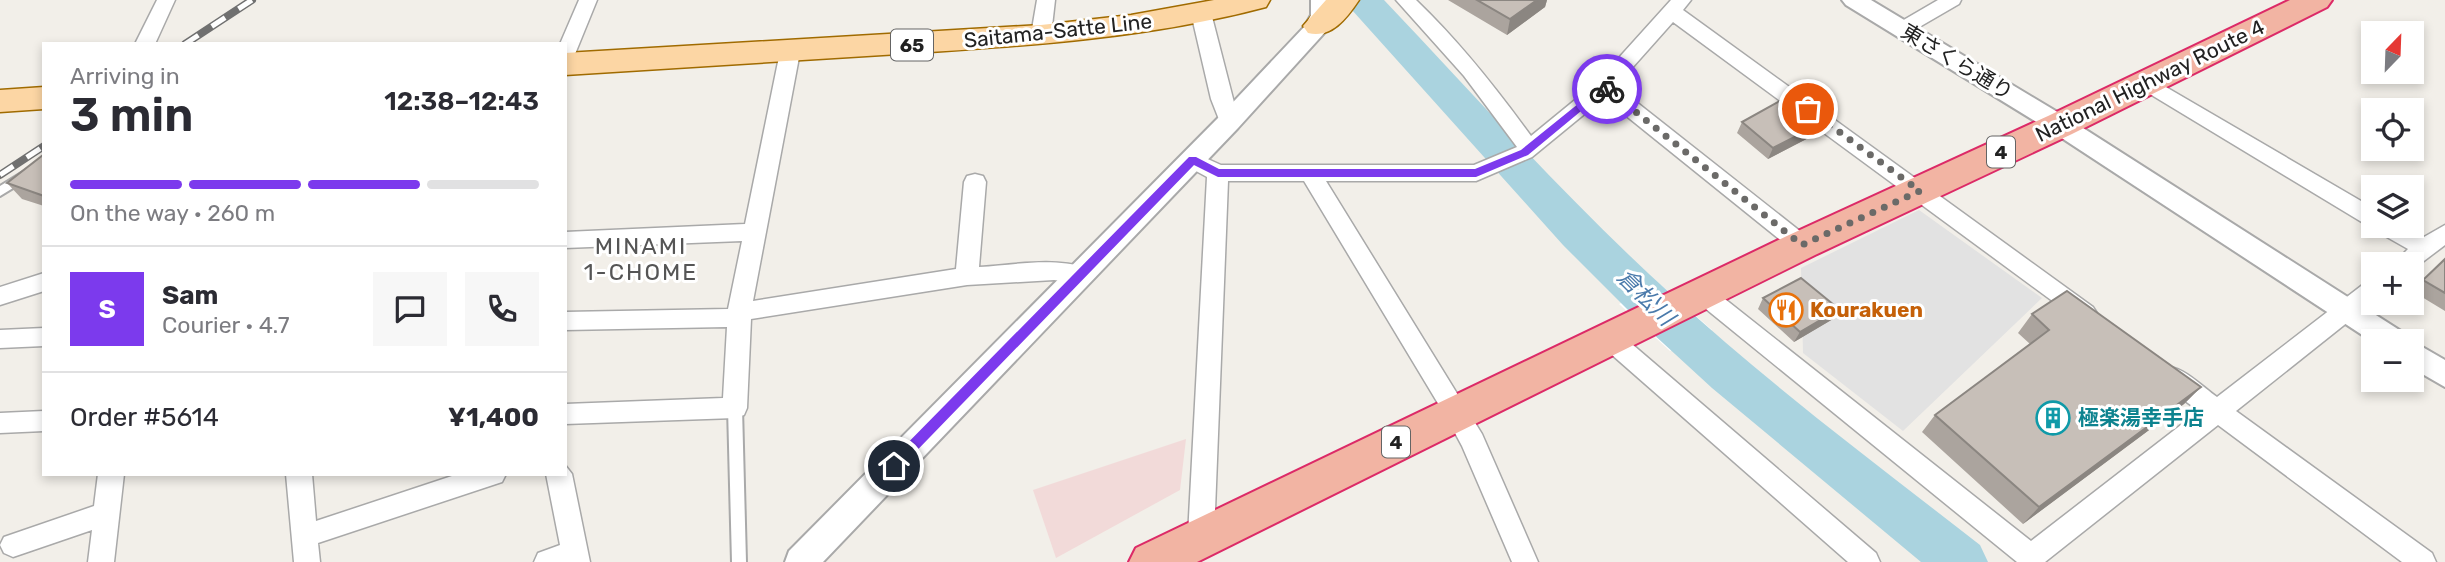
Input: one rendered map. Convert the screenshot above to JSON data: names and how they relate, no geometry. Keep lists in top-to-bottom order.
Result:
{
  "streets": {
    "highway": ["National Highway Route 4", "4"],
    "main road": ["Saitama-Satte Line", "65"],
    "street": ["東さくら通り"]
  },
  "crossings": [
    ["東さくら通り", "National Highway Route 4"]
  ],
  "districts": ["MINAMI 1-CHOME"],
  "water": ["倉松川"],
  "places": {
    "restaurant": ["Kourakuen"],
    "building": ["極楽湯幸手店"]
  },
  "north": "top right",
  "page": {
    "map_buttons": ["+", "−"],
    "heading": ["3 min", "Arriving in", "12:38–12:43"],
    "panel": [
      "Sam",
      "Courier · 4.7",
      "Order #5614",
      "¥1,400"
    ],
    "bar": "On the way · 260 m",
    "round": "S"
  }
}
